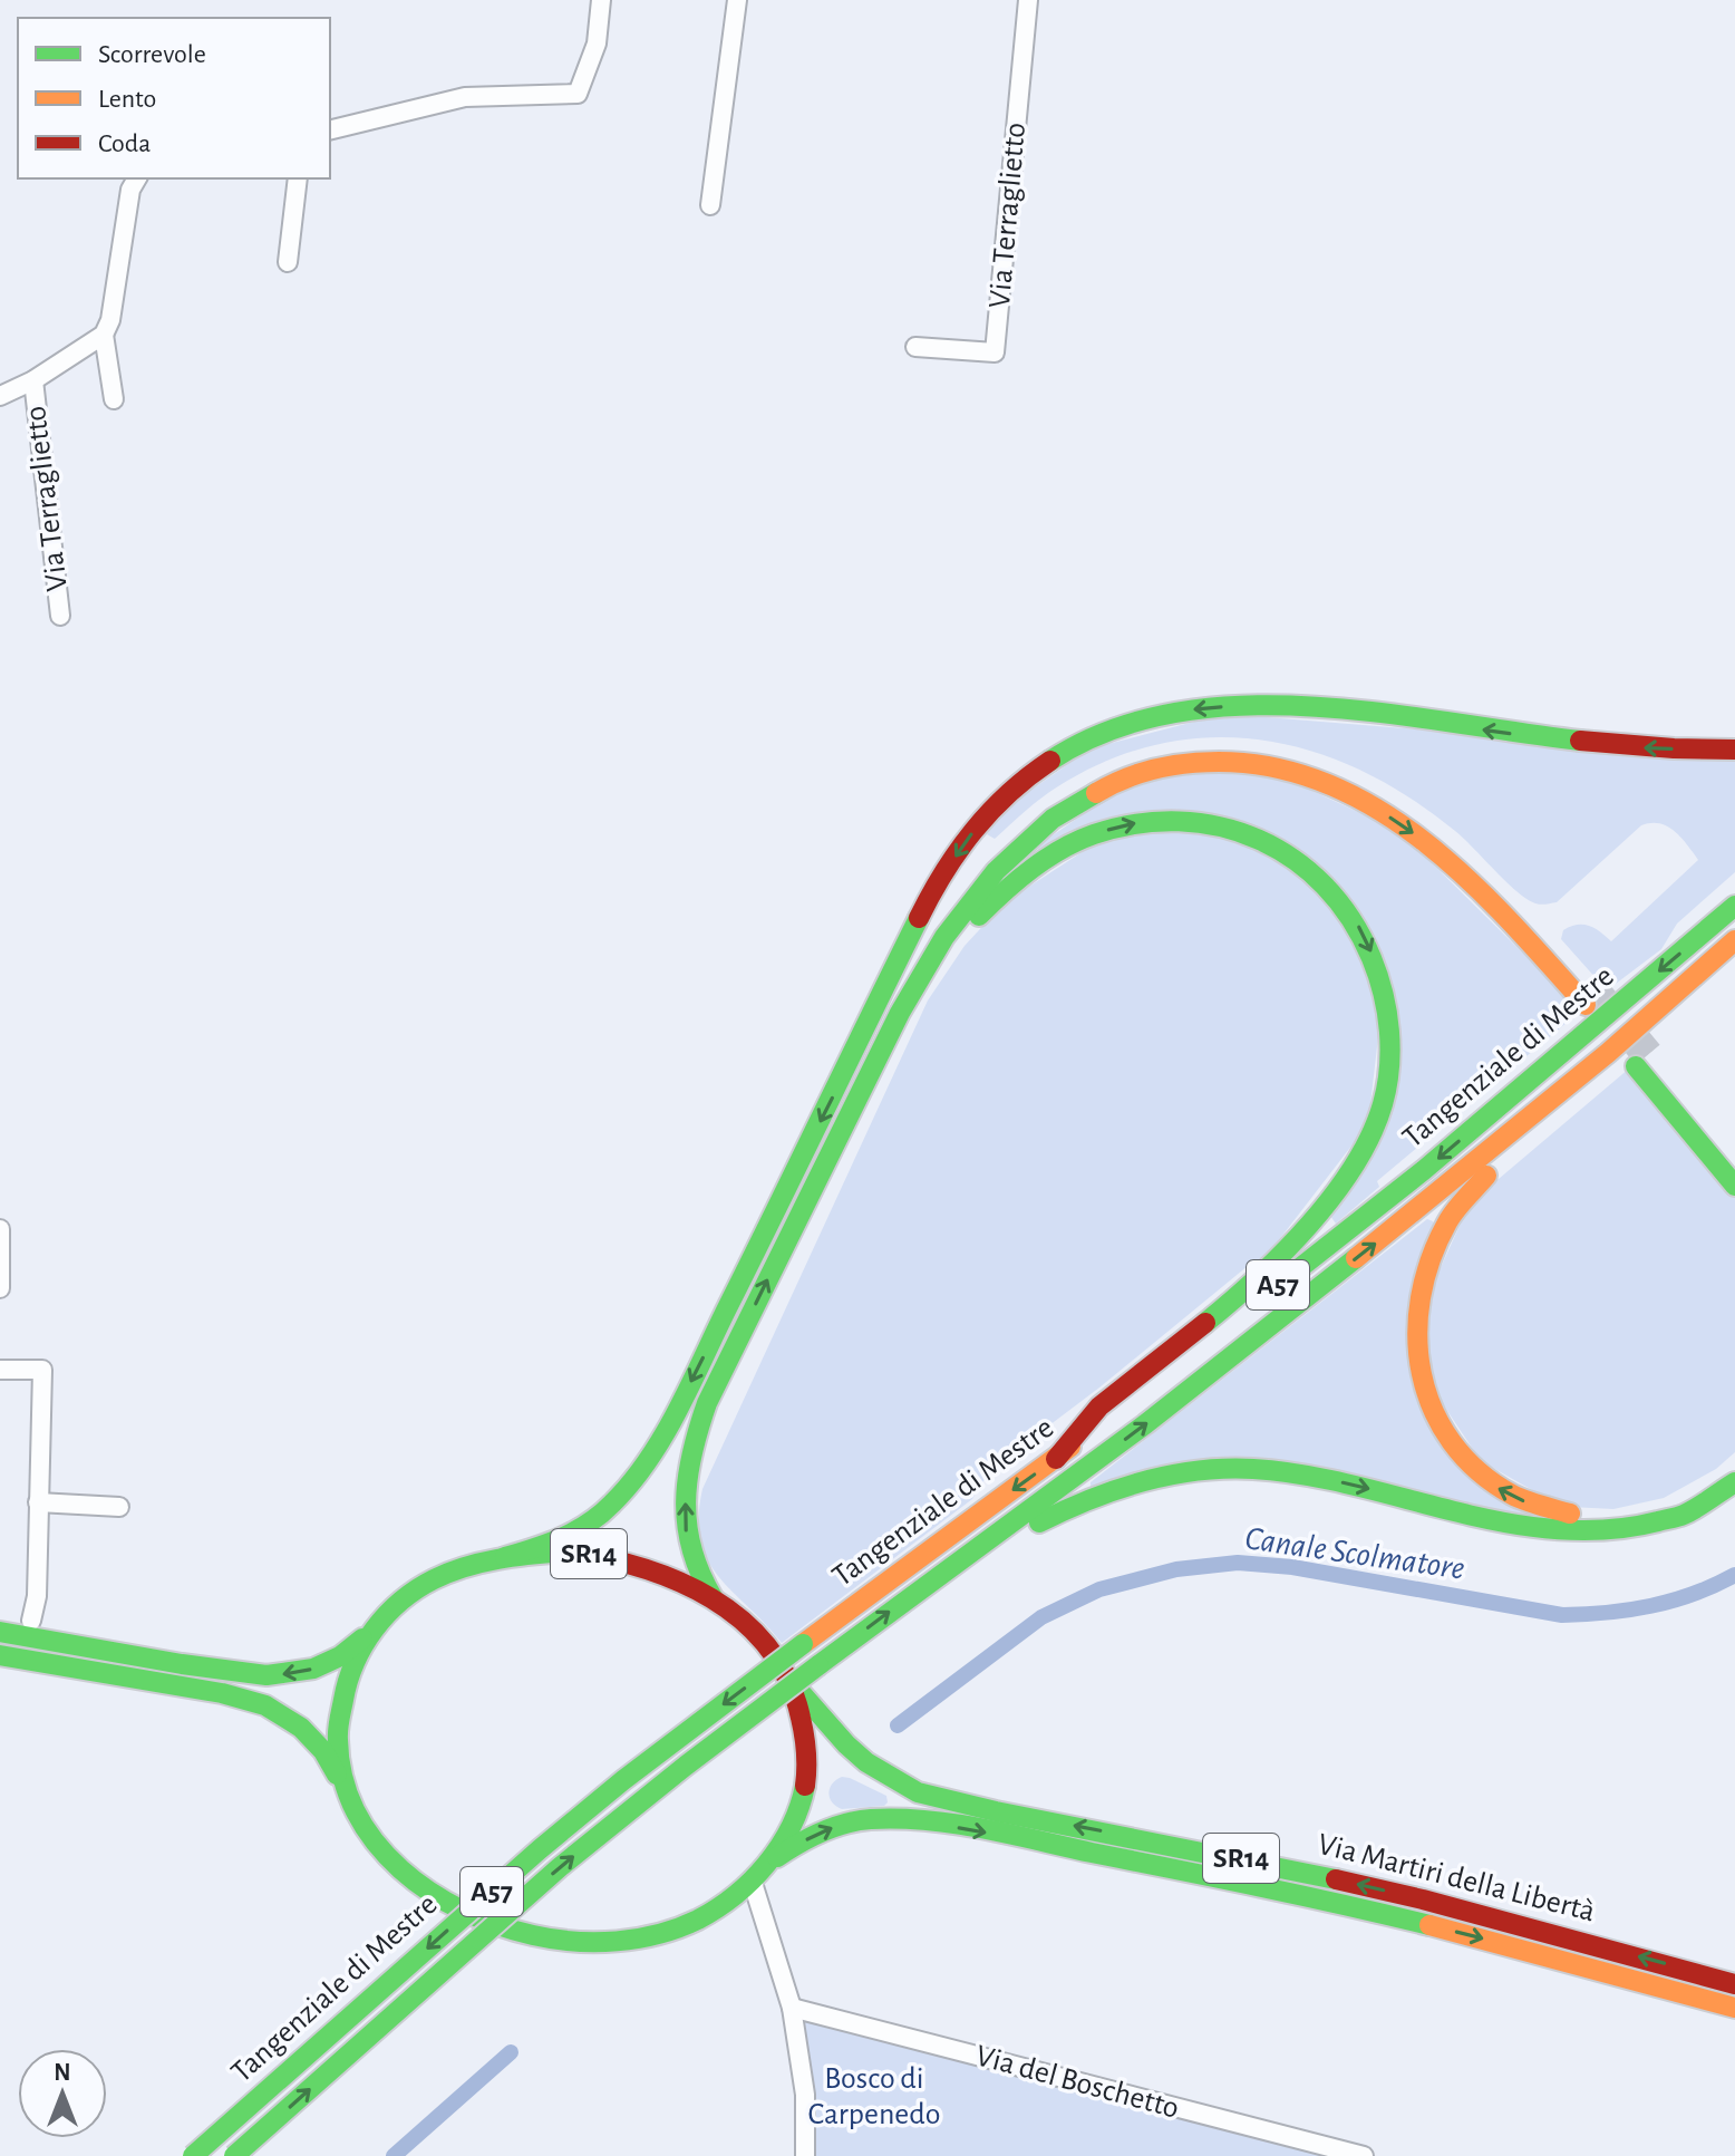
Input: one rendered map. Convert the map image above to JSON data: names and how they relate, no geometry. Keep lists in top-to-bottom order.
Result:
{
  "streets": {
    "main road": [
      "Tangenziale di Mestre",
      "A57",
      "SR14",
      "Via Martiri della Libertà"
    ],
    "street": ["Via Terraglietto", "Via del Boschetto"]
  },
  "crossings": [
    ["Tangenziale di Mestre", "A57"],
    ["A57", "SR14"],
    ["SR14", "Via Martiri della Libertà"]
  ],
  "water": ["Canale Scolmatore"],
  "parks": ["Bosco di Carpenedo"],
  "legend": ["Scorrevole", "Lento", "Coda"],
  "north": "top"
}
